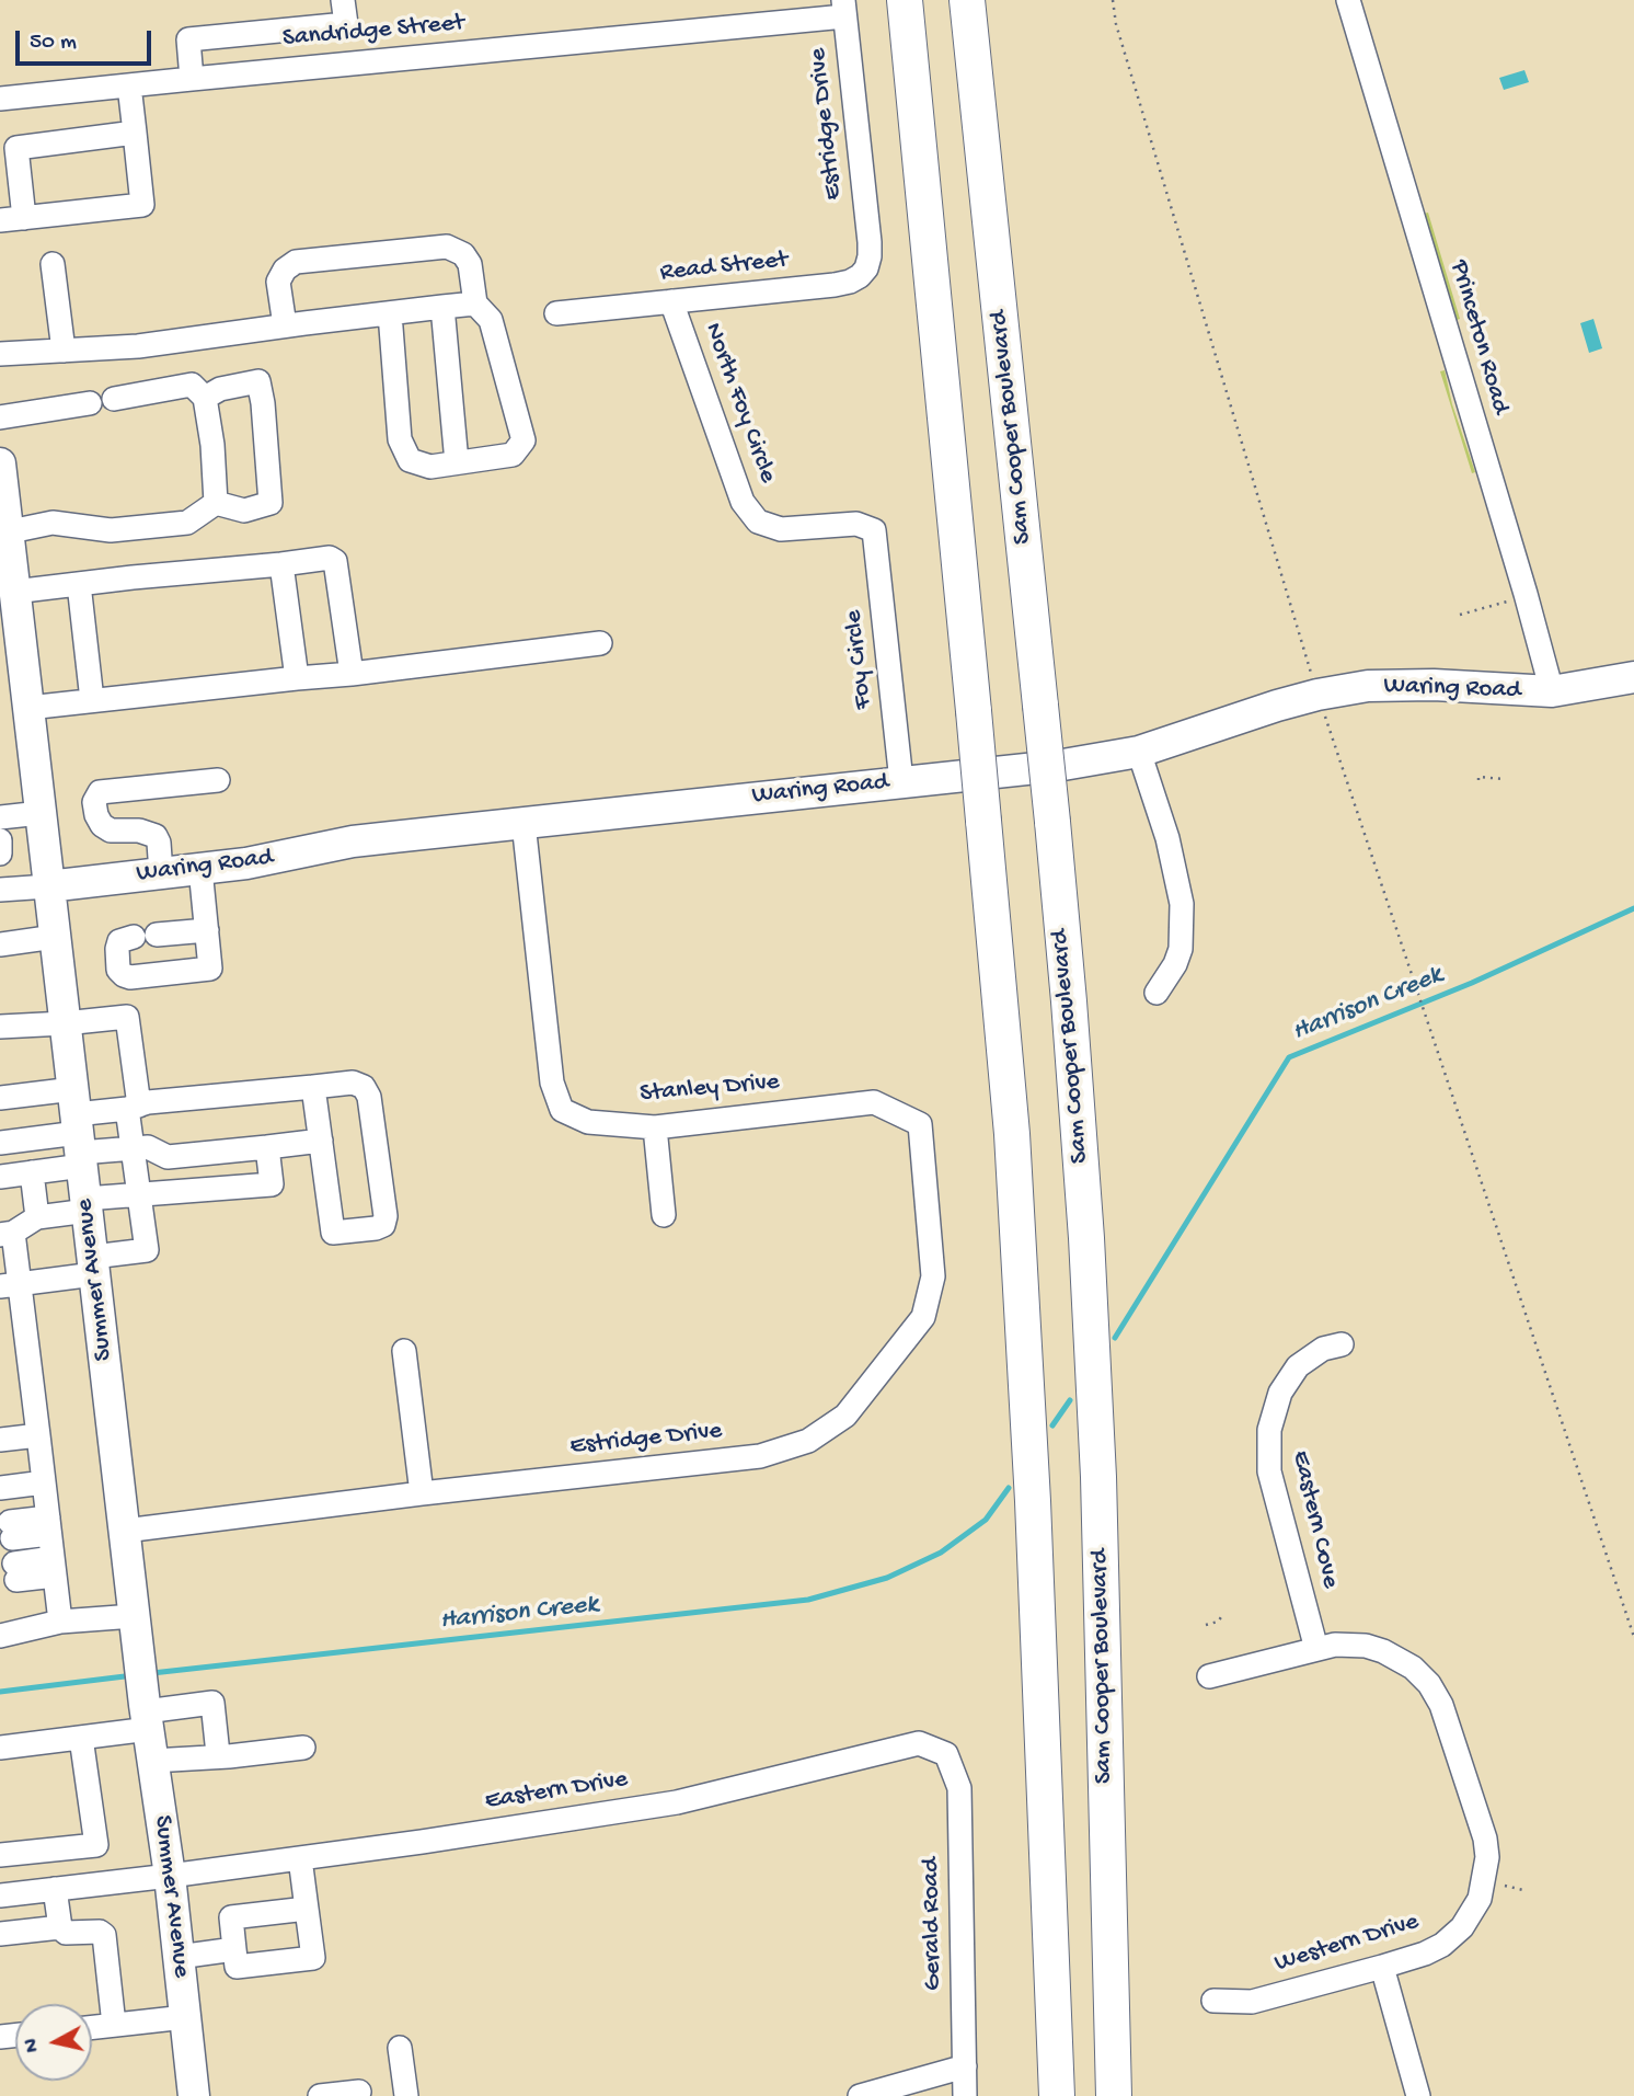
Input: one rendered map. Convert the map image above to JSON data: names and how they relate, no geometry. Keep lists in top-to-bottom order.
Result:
{
  "streets": {
    "highway": ["Sam Cooper Boulevard"],
    "main road": ["Waring Road", "Summer Avenue"],
    "street": [
      "Sandridge Street",
      "Estridge Drive",
      "Read Street",
      "Princeton Road",
      "North Foy Circle",
      "Foy Circle",
      "Stanley Drive",
      "Eastern Cove",
      "Eastern Drive",
      "Gerald Road",
      "Western Drive"
    ]
  },
  "crossings": [
    ["Sandridge Street", "Estridge Drive"],
    ["Estridge Drive", "Read Street"],
    ["Estridge Drive", "Stanley Drive"],
    ["Estridge Drive", "Summer Avenue"],
    ["Read Street", "North Foy Circle"],
    ["Princeton Road", "Waring Road"],
    ["North Foy Circle", "Foy Circle"],
    ["Foy Circle", "Waring Road"],
    ["Waring Road", "Stanley Drive"],
    ["Waring Road", "Summer Avenue"],
    ["Summer Avenue", "Eastern Drive"],
    ["Eastern Cove", "Western Drive"],
    ["Eastern Drive", "Gerald Road"]
  ],
  "water": ["Harrison Creek"],
  "scale_bar": "50 m",
  "north": "left"
}
